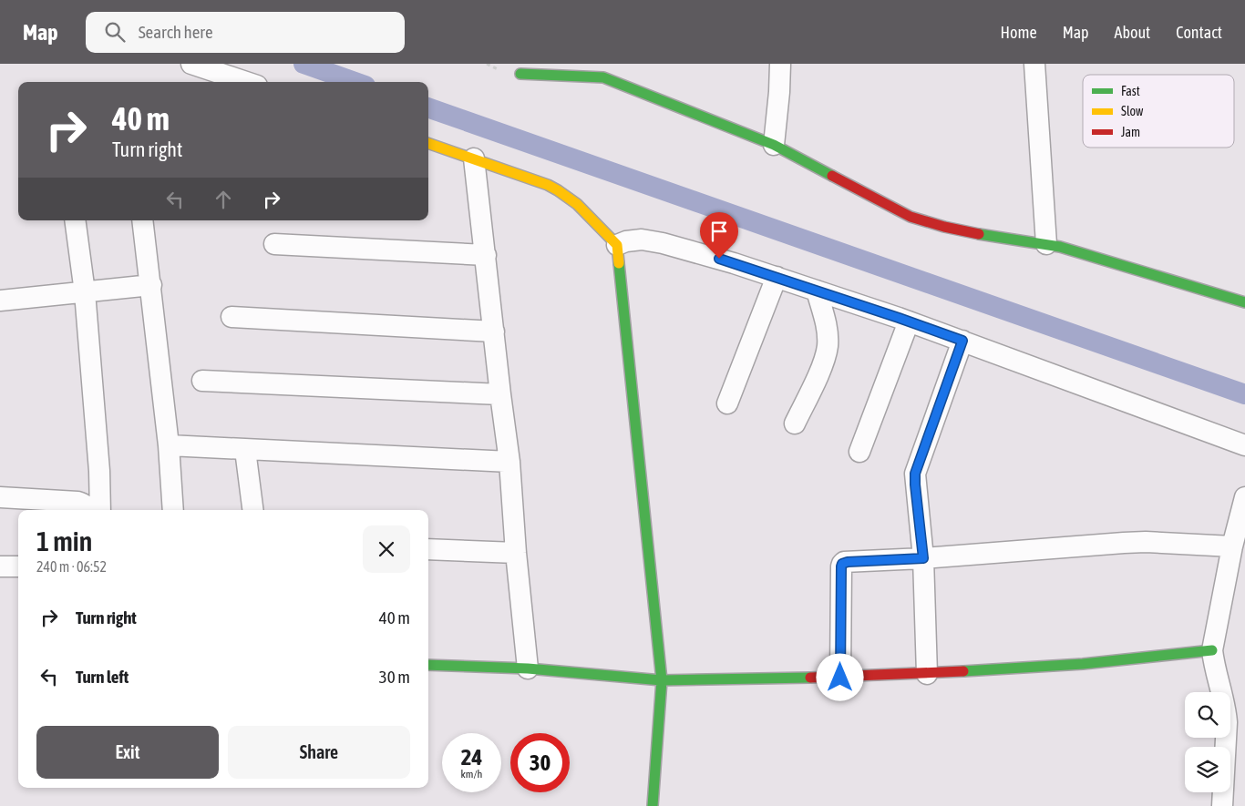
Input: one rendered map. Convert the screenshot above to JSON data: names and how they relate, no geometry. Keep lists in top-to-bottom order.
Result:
{
  "legend": ["Fast", "Slow", "Jam"],
  "page": {
    "header": "Map",
    "search": "Search here",
    "nav": [
      "Home",
      "Map",
      "About",
      "Contact"
    ],
    "turn": ["40 m", "Turn right"],
    "heading": ["1 min", "240 m · 06:52"],
    "list": [
      {
        "name": "Turn right",
        "value": "40 m"
      },
      {
        "name": "Turn left",
        "value": "30 m"
      }
    ],
    "buttons": ["Exit", "Share"],
    "speed": "24 km/h",
    "limit": "30"
  }
}
